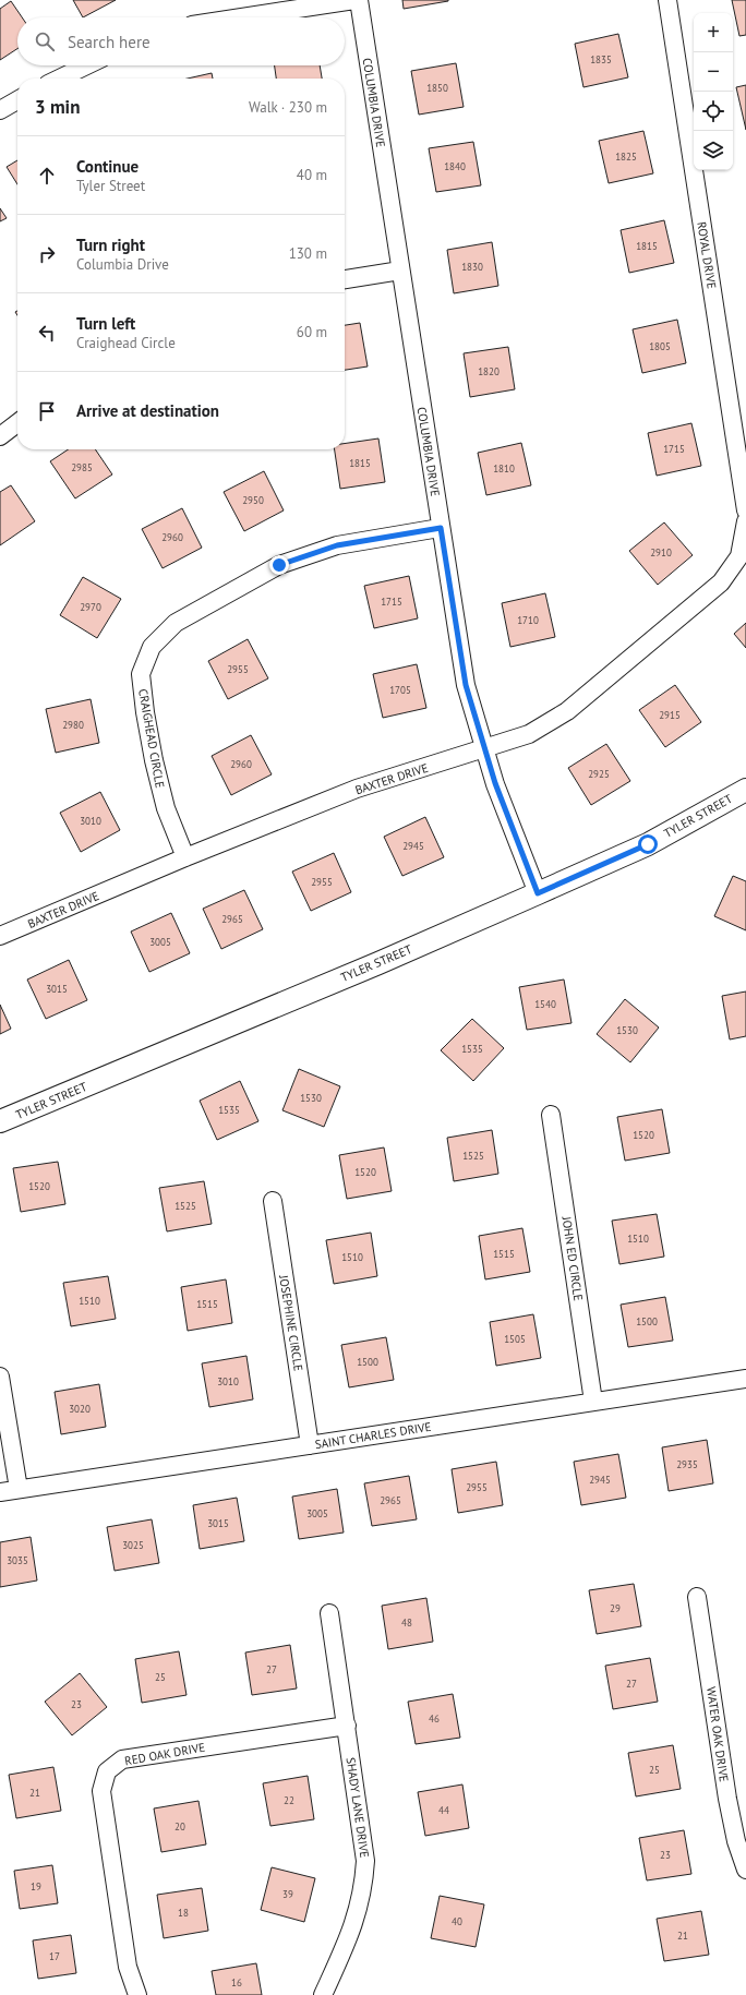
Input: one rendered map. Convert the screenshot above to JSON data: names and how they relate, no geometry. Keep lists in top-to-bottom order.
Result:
{
  "streets": {
    "street": [
      "COLUMBIA DRIVE",
      "ROYAL DRIVE",
      "CRAIGHEAD CIRCLE",
      "BAXTER DRIVE",
      "TYLER STREET",
      "JOHN ED CIRCLE",
      "JOSEPHINE CIRCLE",
      "SAINT CHARLES DRIVE",
      "WATER OAK DRIVE",
      "RED OAK DRIVE",
      "SHADY LANE DRIVE"
    ]
  },
  "crossings": [
    ["COLUMBIA DRIVE", "CRAIGHEAD CIRCLE"],
    ["COLUMBIA DRIVE", "BAXTER DRIVE"],
    ["COLUMBIA DRIVE", "TYLER STREET"],
    ["CRAIGHEAD CIRCLE", "BAXTER DRIVE"],
    ["JOHN ED CIRCLE", "SAINT CHARLES DRIVE"],
    ["JOSEPHINE CIRCLE", "SAINT CHARLES DRIVE"],
    ["RED OAK DRIVE", "SHADY LANE DRIVE"]
  ],
  "house_numbers": [
    "1835",
    "1850",
    "1825",
    "1840",
    "1815",
    "1830",
    "1805",
    "1820",
    "1715",
    "1815",
    "2985",
    "1810",
    "2950",
    "2960",
    "2910",
    "1715",
    "2970",
    "1710",
    "2955",
    "1705",
    "2915",
    "2980",
    "2960",
    "2925",
    "3010",
    "2945",
    "2955",
    "2965",
    "3005",
    "3015",
    "1540",
    "1530",
    "1535",
    "1530",
    "1535",
    "1520",
    "1525",
    "1520",
    "1520",
    "1525",
    "1510",
    "1515",
    "1510",
    "1510",
    "1515",
    "1500",
    "1505",
    "1500",
    "3010",
    "3020",
    "2935",
    "2945",
    "2955",
    "2965",
    "3005",
    "3015",
    "3025",
    "3035",
    "29",
    "48",
    "27",
    "25",
    "27",
    "23",
    "46",
    "25",
    "21",
    "22",
    "44",
    "20",
    "23",
    "19",
    "39",
    "18",
    "40",
    "21",
    "17",
    "16"
  ],
  "page": {
    "map_buttons": ["+", "−"],
    "search": "Search here",
    "heading": ["3 min", "Walk · 230 m"],
    "list": [
      ["Continue", "Tyler Street", "40 m"],
      ["Turn right", "Columbia Drive", "130 m"],
      ["Turn left", "Craighead Circle", "60 m"],
      "Arrive at destination"
    ]
  }
}
